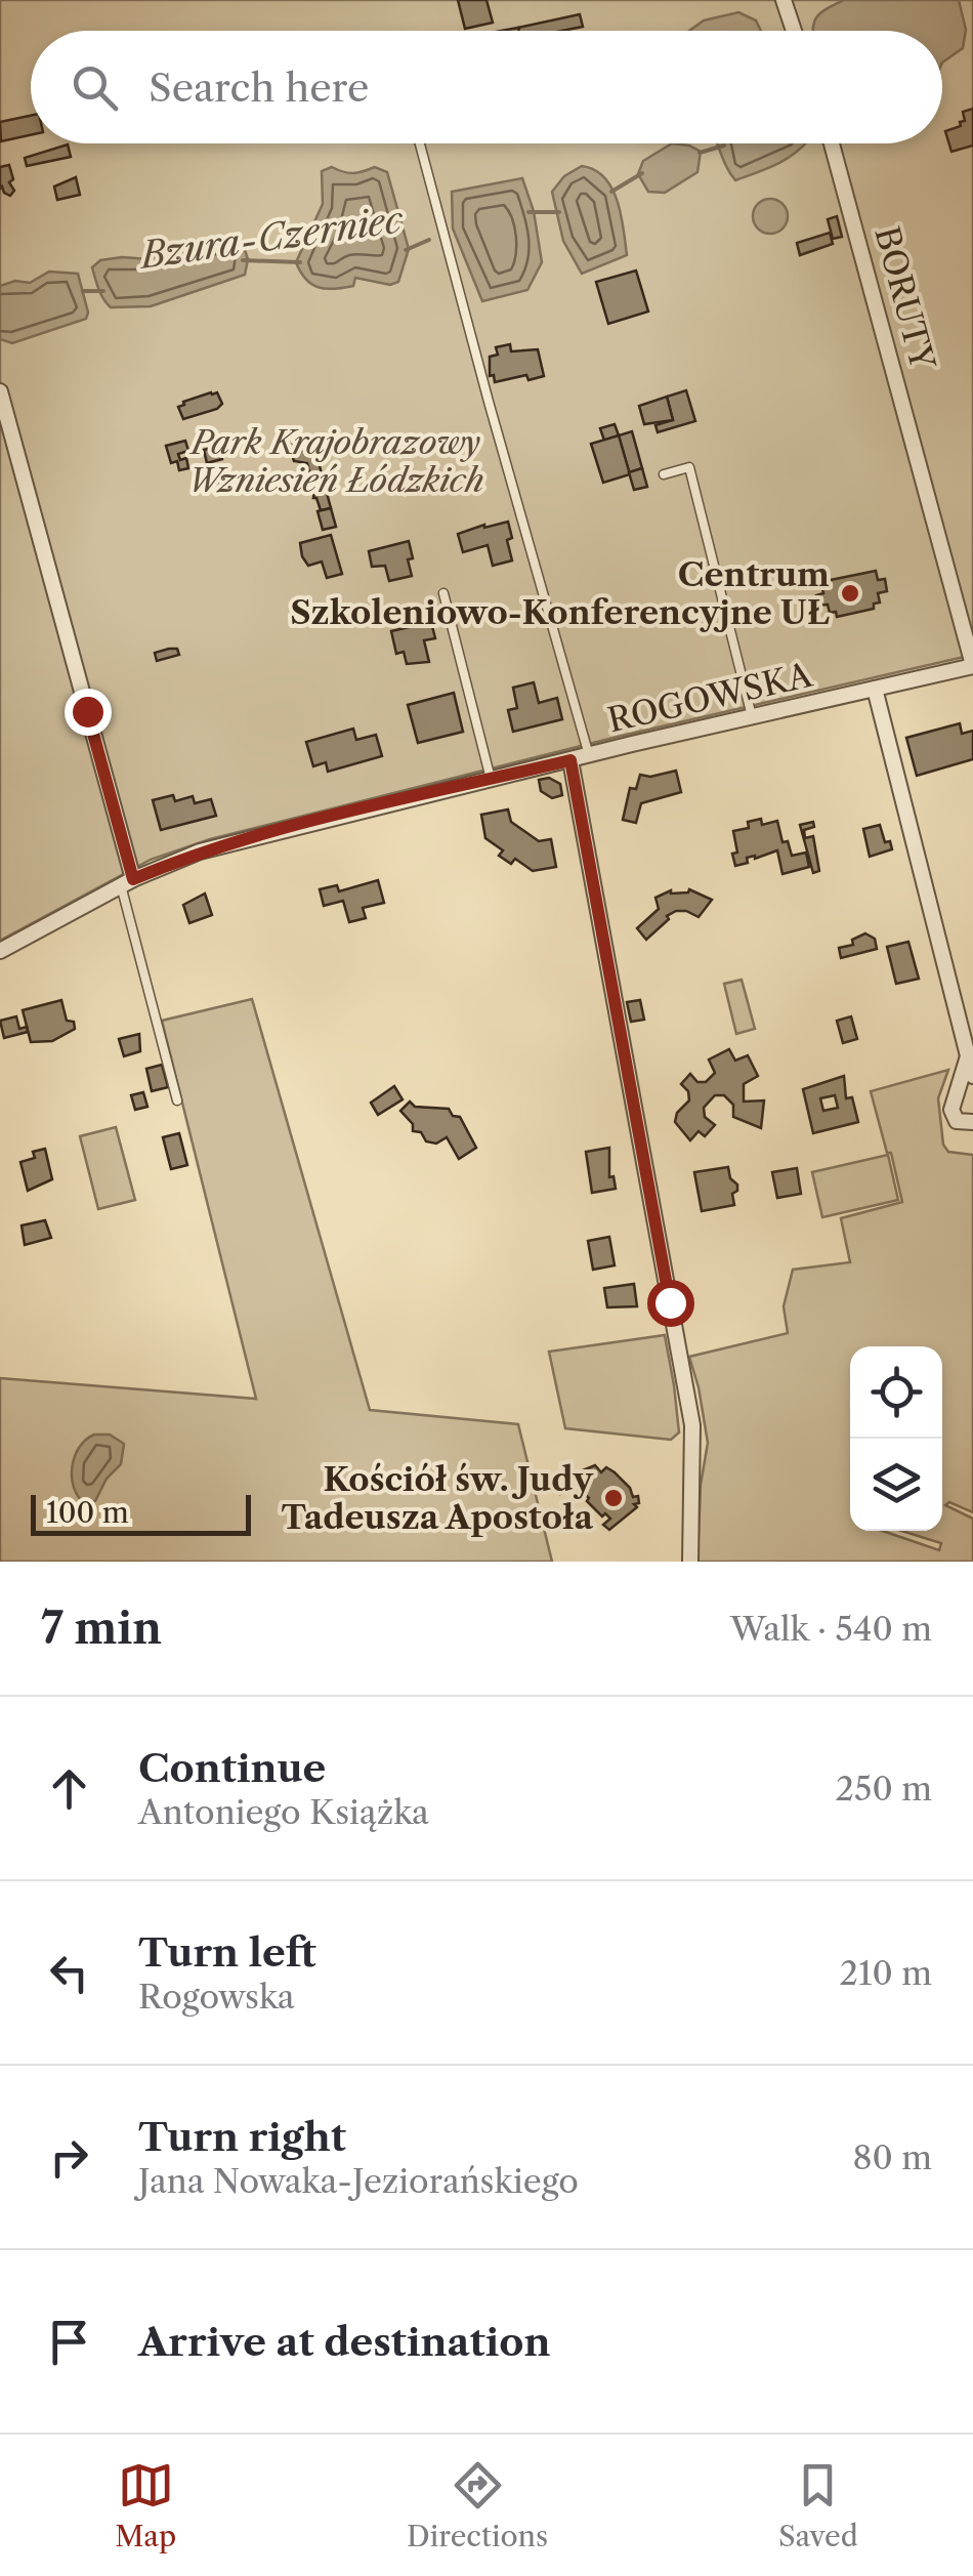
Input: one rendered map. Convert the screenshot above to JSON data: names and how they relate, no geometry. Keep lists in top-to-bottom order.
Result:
{
  "streets": {
    "street": ["BORUTY", "ROGOWSKA"]
  },
  "crossings": [
    ["BORUTY", "ROGOWSKA"]
  ],
  "water": ["Bzura-Czerniec"],
  "parks": ["Park Krajobrazowy Wzniesień Łódzkich"],
  "places": ["Centrum Szkoleniowo-Konferencyjne UŁ", "Kościół św. Judy Tadeusza Apostoła"],
  "scale_bar": "100 m",
  "page": {
    "search": "Search here",
    "scale": "100 m",
    "heading": ["7 min", "Walk · 540 m"],
    "list": [
      ["Continue", "Antoniego Książka", "250 m"],
      ["Turn left", "Rogowska", "210 m"],
      ["Turn right", "Jana Nowaka-Jeziorańskiego", "80 m"],
      "Arrive at destination"
    ],
    "nav": ["Map", "Directions", "Saved"]
  }
}
